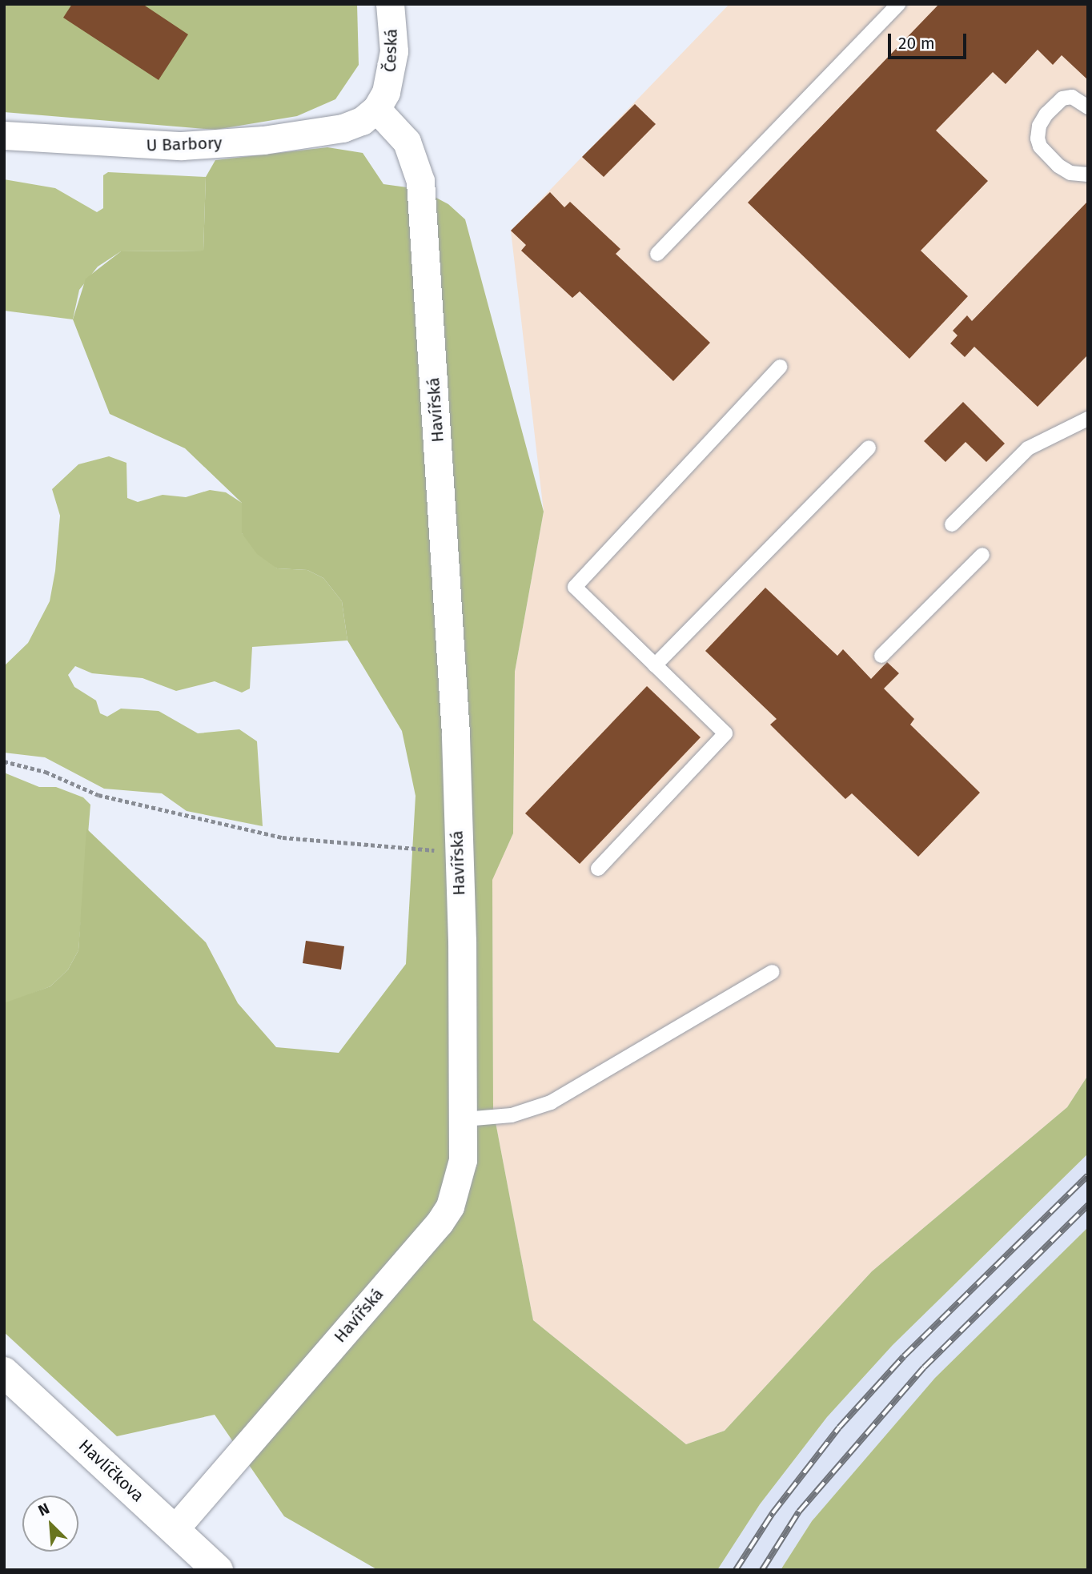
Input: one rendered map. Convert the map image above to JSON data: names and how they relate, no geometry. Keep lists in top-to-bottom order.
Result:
{
  "streets": {
    "main road": ["Havlíčkova"],
    "street": ["Česká", "U Barbory", "Havířská"]
  },
  "crossings": [
    ["Česká", "U Barbory"],
    ["Česká", "Havířská"],
    ["U Barbory", "Havířská"],
    ["Havířská", "Havlíčkova"]
  ],
  "scale_bar": "20 m",
  "north": "top left"
}
